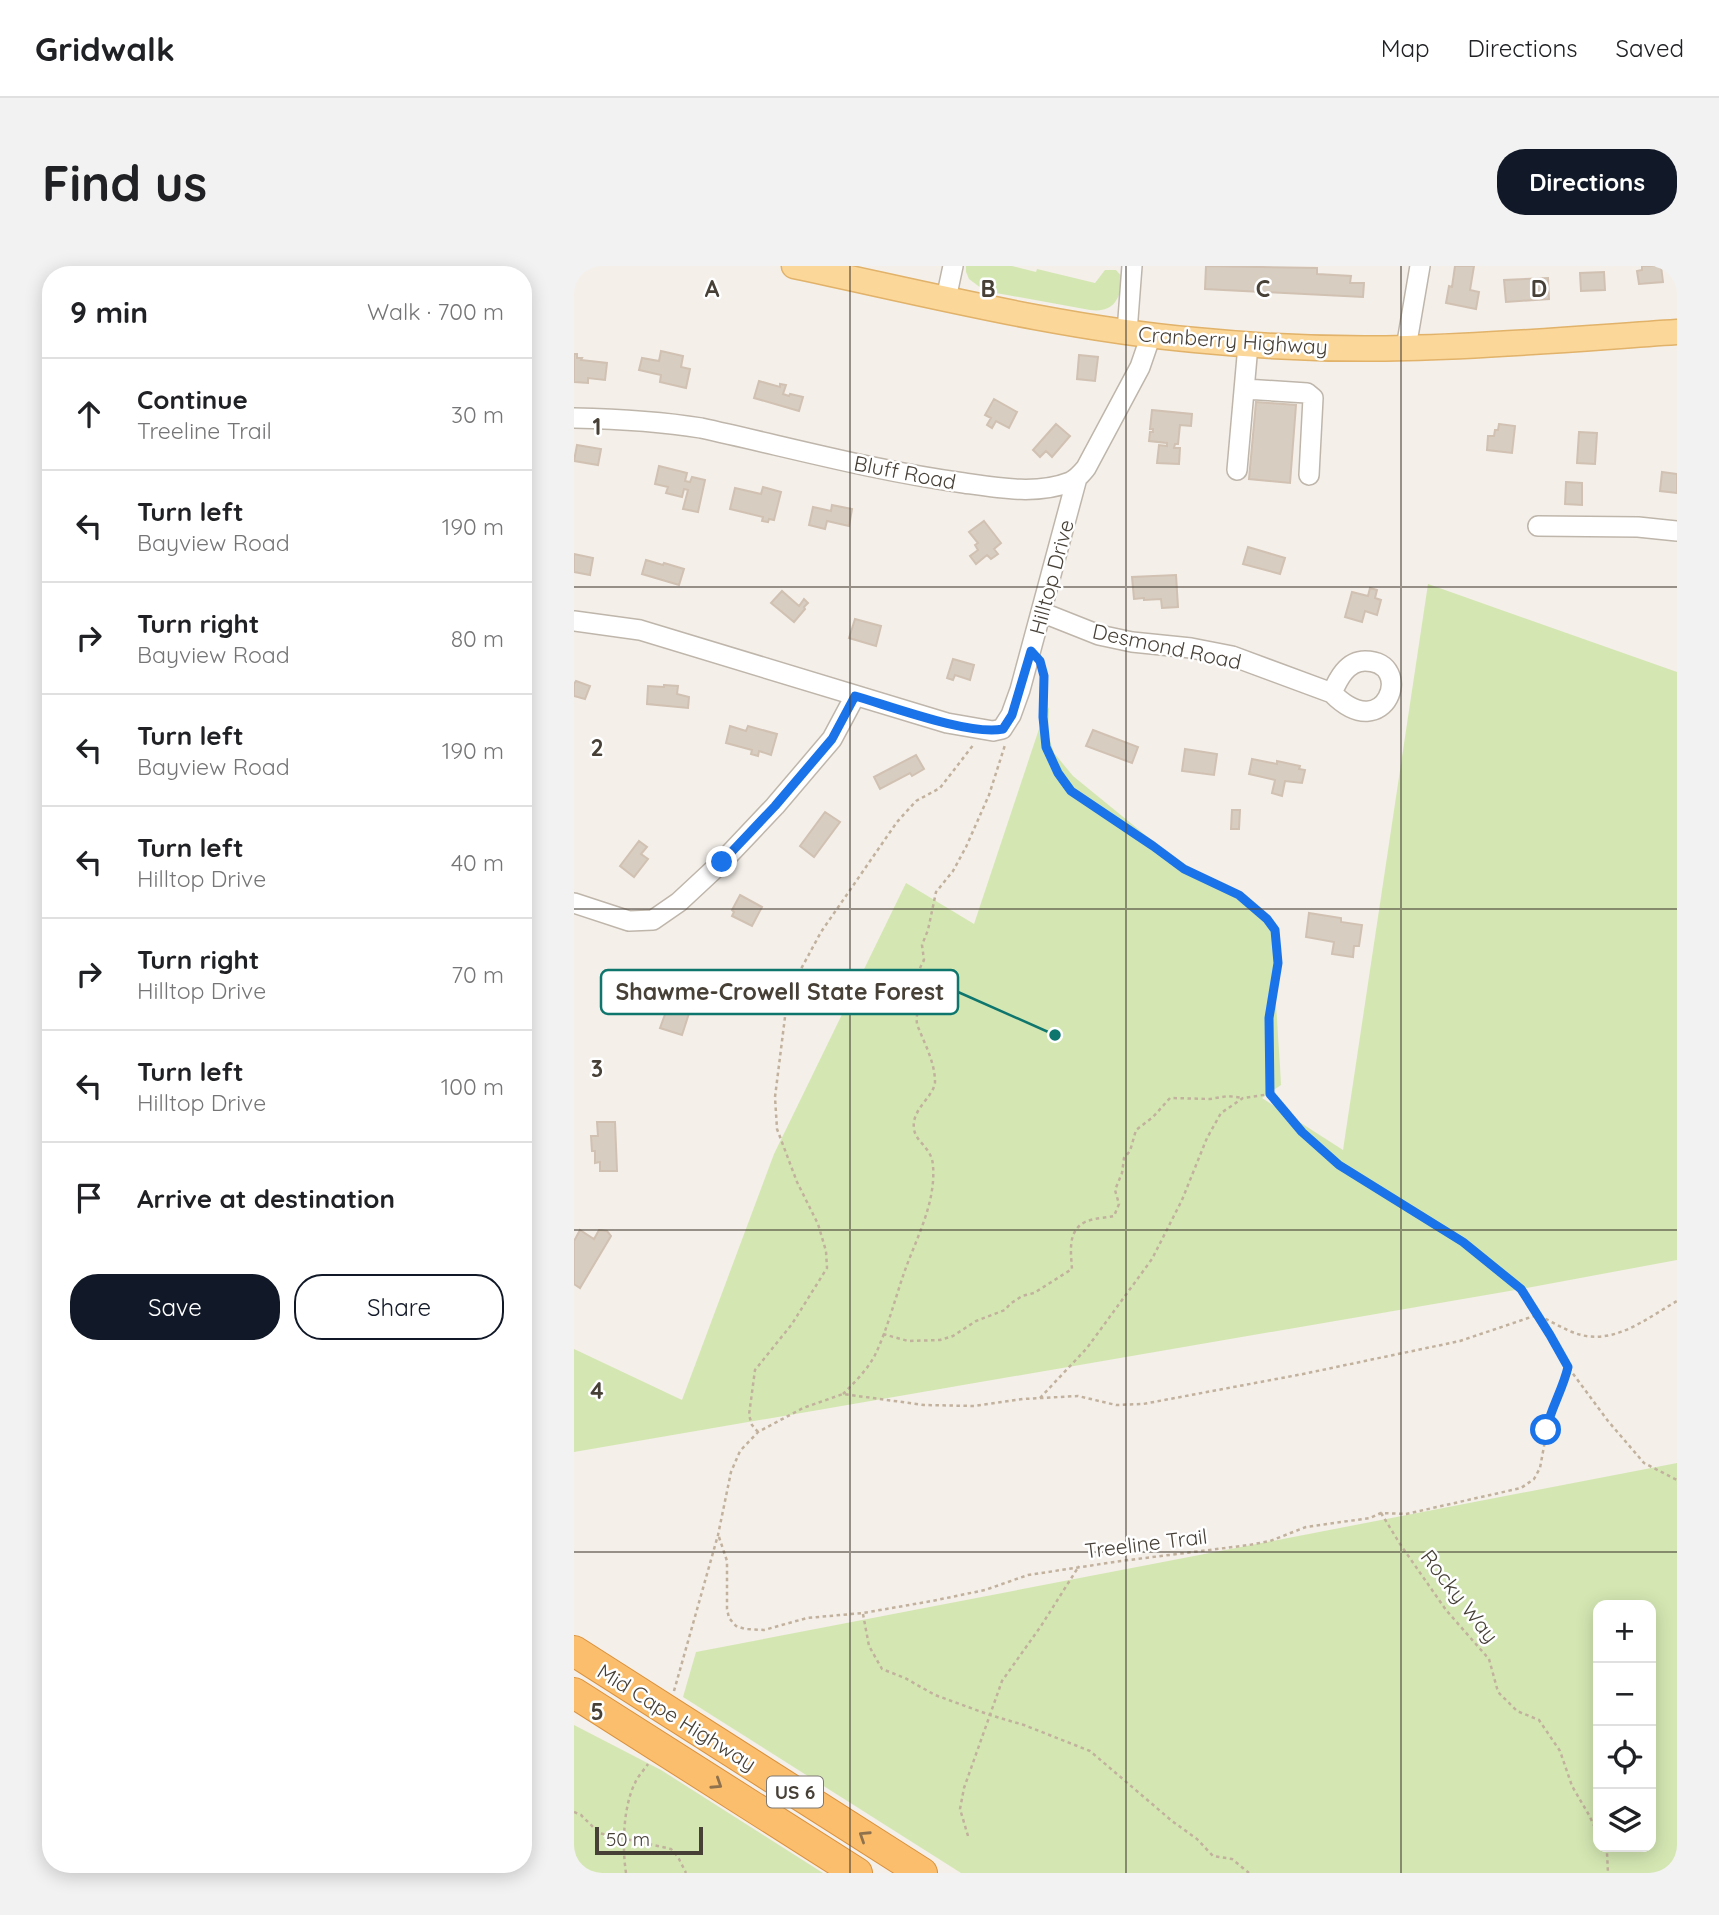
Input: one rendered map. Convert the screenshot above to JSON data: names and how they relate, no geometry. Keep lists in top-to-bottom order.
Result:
{
  "streets": {
    "highway": ["Mid Cape Highway", "US 6"],
    "main road": ["Cranberry Highway"],
    "street": ["Bluff Road", "Hilltop Drive", "Desmond Road"],
    "path": ["Treeline Trail", "Rocky Way"]
  },
  "crossings": [
    ["Bluff Road", "Hilltop Drive"],
    ["Hilltop Drive", "Desmond Road"],
    ["Treeline Trail", "Rocky Way"]
  ],
  "places": ["Shawme-Crowell State Forest"],
  "scale_bar": "50 m",
  "page": {
    "header": "Gridwalk",
    "nav": ["Map", "Directions", "Saved"],
    "buttons": [
      "Directions",
      ["Save", "Share"]
    ],
    "title": "Find us",
    "heading": ["9 min", "Walk · 700 m"],
    "list": [
      ["Continue", "Treeline Trail", "30 m"],
      ["Turn left", "Bayview Road", "190 m"],
      ["Turn right", "Bayview Road", "80 m"],
      ["Turn left", "Bayview Road", "190 m"],
      ["Turn left", "Hilltop Drive", "40 m"],
      ["Turn right", "Hilltop Drive", "70 m"],
      ["Turn left", "Hilltop Drive", "100 m"],
      "Arrive at destination"
    ],
    "map_buttons": ["+", "−"],
    "scale": "50 m"
  },
  "grid": {
    "columns": [
      "A",
      "B",
      "C",
      "D"
    ],
    "rows": [
      "1",
      "2",
      "3",
      "4",
      "5"
    ]
  }
}
